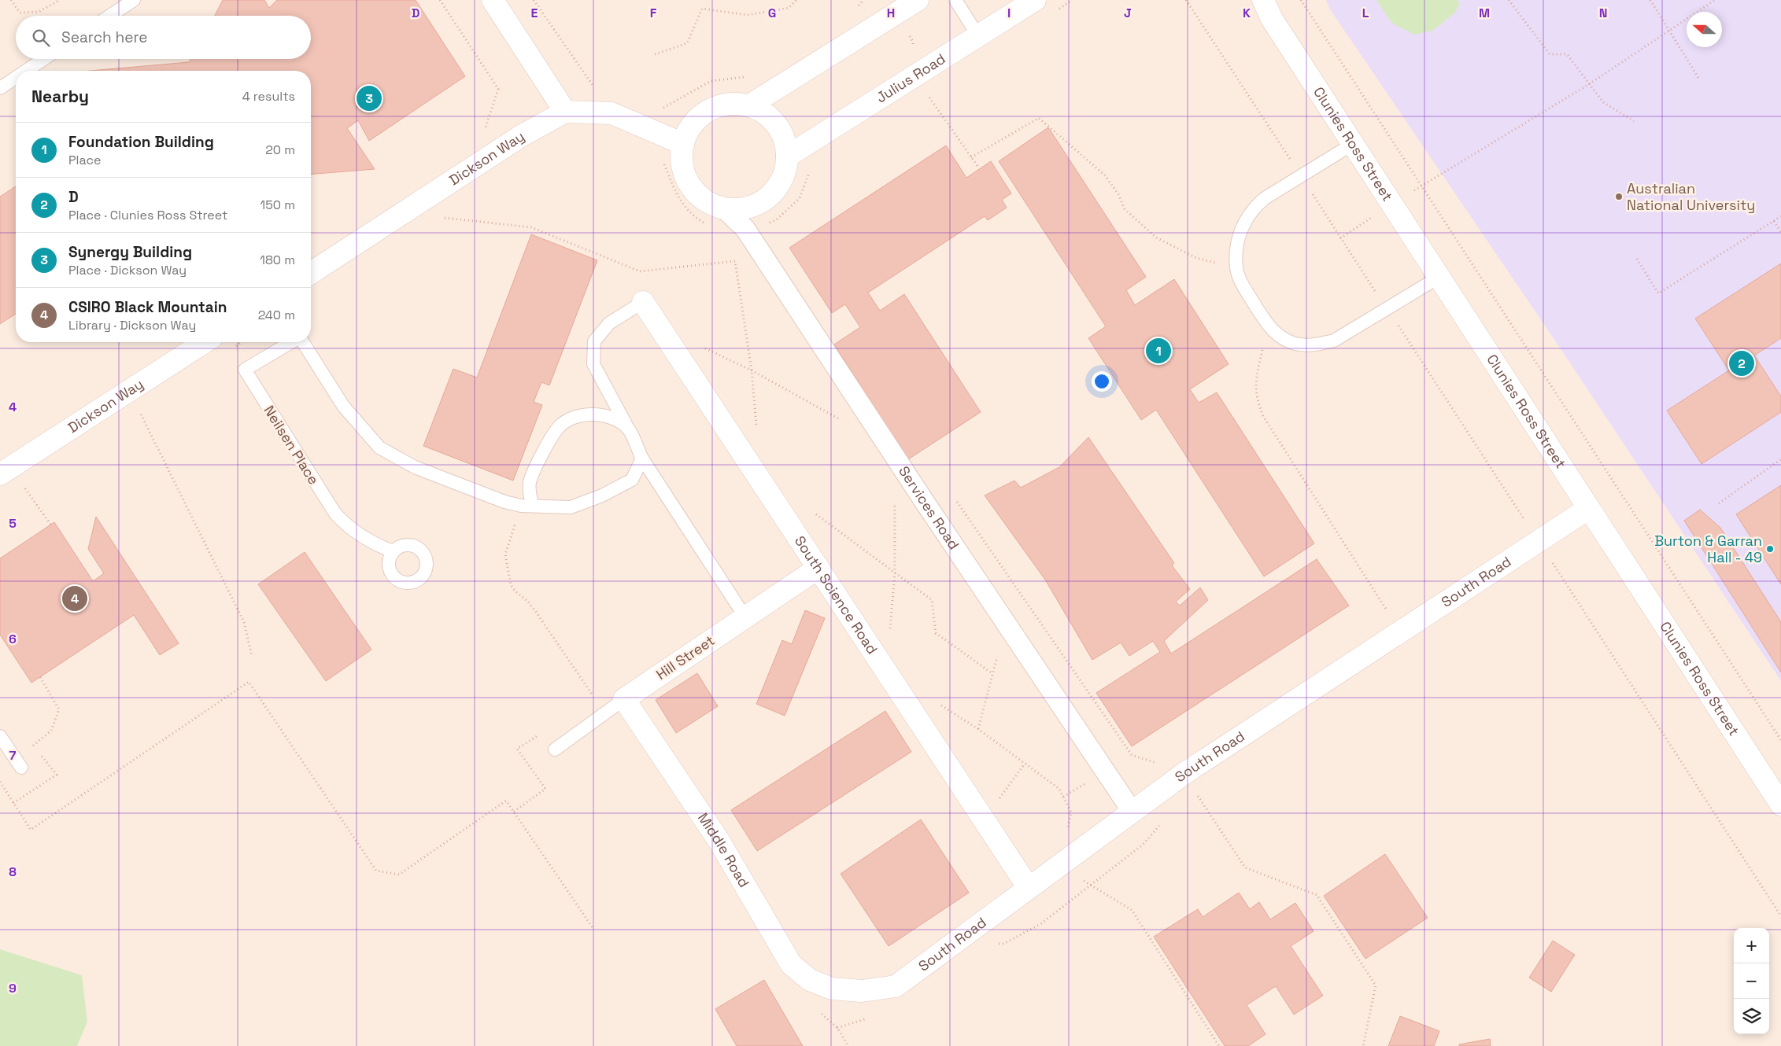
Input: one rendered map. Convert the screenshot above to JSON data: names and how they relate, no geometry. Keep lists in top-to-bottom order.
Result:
{
  "streets": {
    "street": [
      "Julius Road",
      "Clunies Ross Street",
      "Dickson Way",
      "Services Road",
      "South Road",
      "South Science Road",
      "Hill Street",
      "Middle Road"
    ],
    "lane": ["Neilsen Place"]
  },
  "crossings": [
    ["Julius Road", "Services Road"],
    ["Clunies Ross Street", "South Road"],
    ["Services Road", "South Road"],
    ["South Road", "South Science Road"],
    ["South Road", "Middle Road"],
    ["South Science Road", "Hill Street"],
    ["Hill Street", "Middle Road"]
  ],
  "places": ["Australian National University", "Burton & Garran Hall - 49"],
  "north": "left",
  "page": {
    "search": "Search here",
    "heading": ["Nearby", "4 results"],
    "pins": [
      "3",
      "1",
      "2",
      "4"
    ],
    "list": [
      {
        "mark": "1",
        "name": "Foundation Building",
        "note": "Place",
        "value": "20 m"
      },
      {
        "mark": "2",
        "name": "D",
        "note": "Place · Clunies Ross Street",
        "value": "150 m"
      },
      {
        "mark": "3",
        "name": "Synergy Building",
        "note": "Place · Dickson Way",
        "value": "180 m"
      },
      {
        "mark": "4",
        "name": "CSIRO Black Mountain",
        "note": "Library · Dickson Way",
        "value": "240 m"
      }
    ],
    "map_buttons": ["+", "−"]
  },
  "grid": {
    "columns": [
      "D",
      "E",
      "F",
      "G",
      "H",
      "I",
      "J",
      "K",
      "L",
      "M",
      "N"
    ],
    "rows": [
      "4",
      "5",
      "6",
      "7",
      "8",
      "9"
    ]
  }
}
